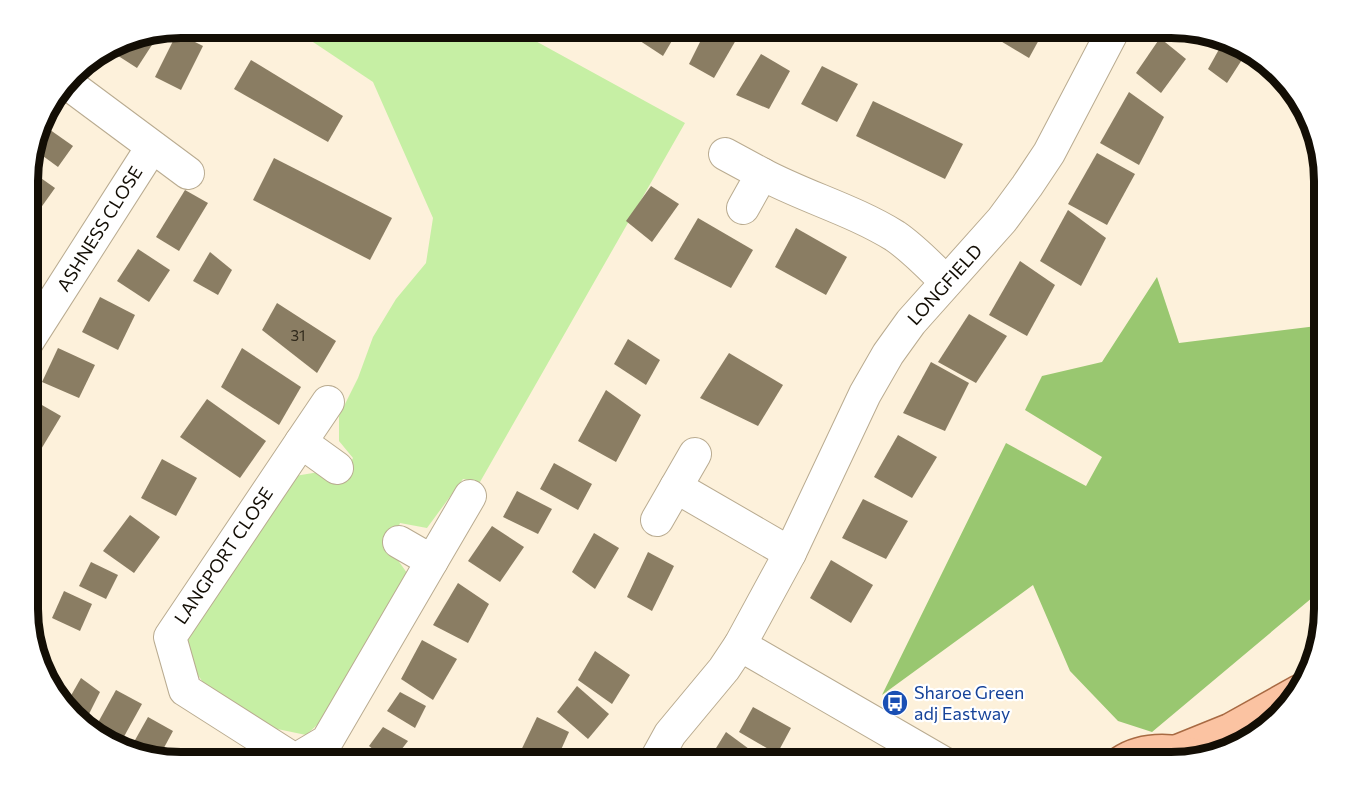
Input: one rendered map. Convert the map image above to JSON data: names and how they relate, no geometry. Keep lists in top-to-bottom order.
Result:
{
  "streets": {
    "street": ["ASHNESS CLOSE", "LONGFIELD", "LANGPORT CLOSE"]
  },
  "places": {
    "bus stop": ["Sharoe Green adj Eastway"]
  },
  "house_numbers": ["31"]
}
